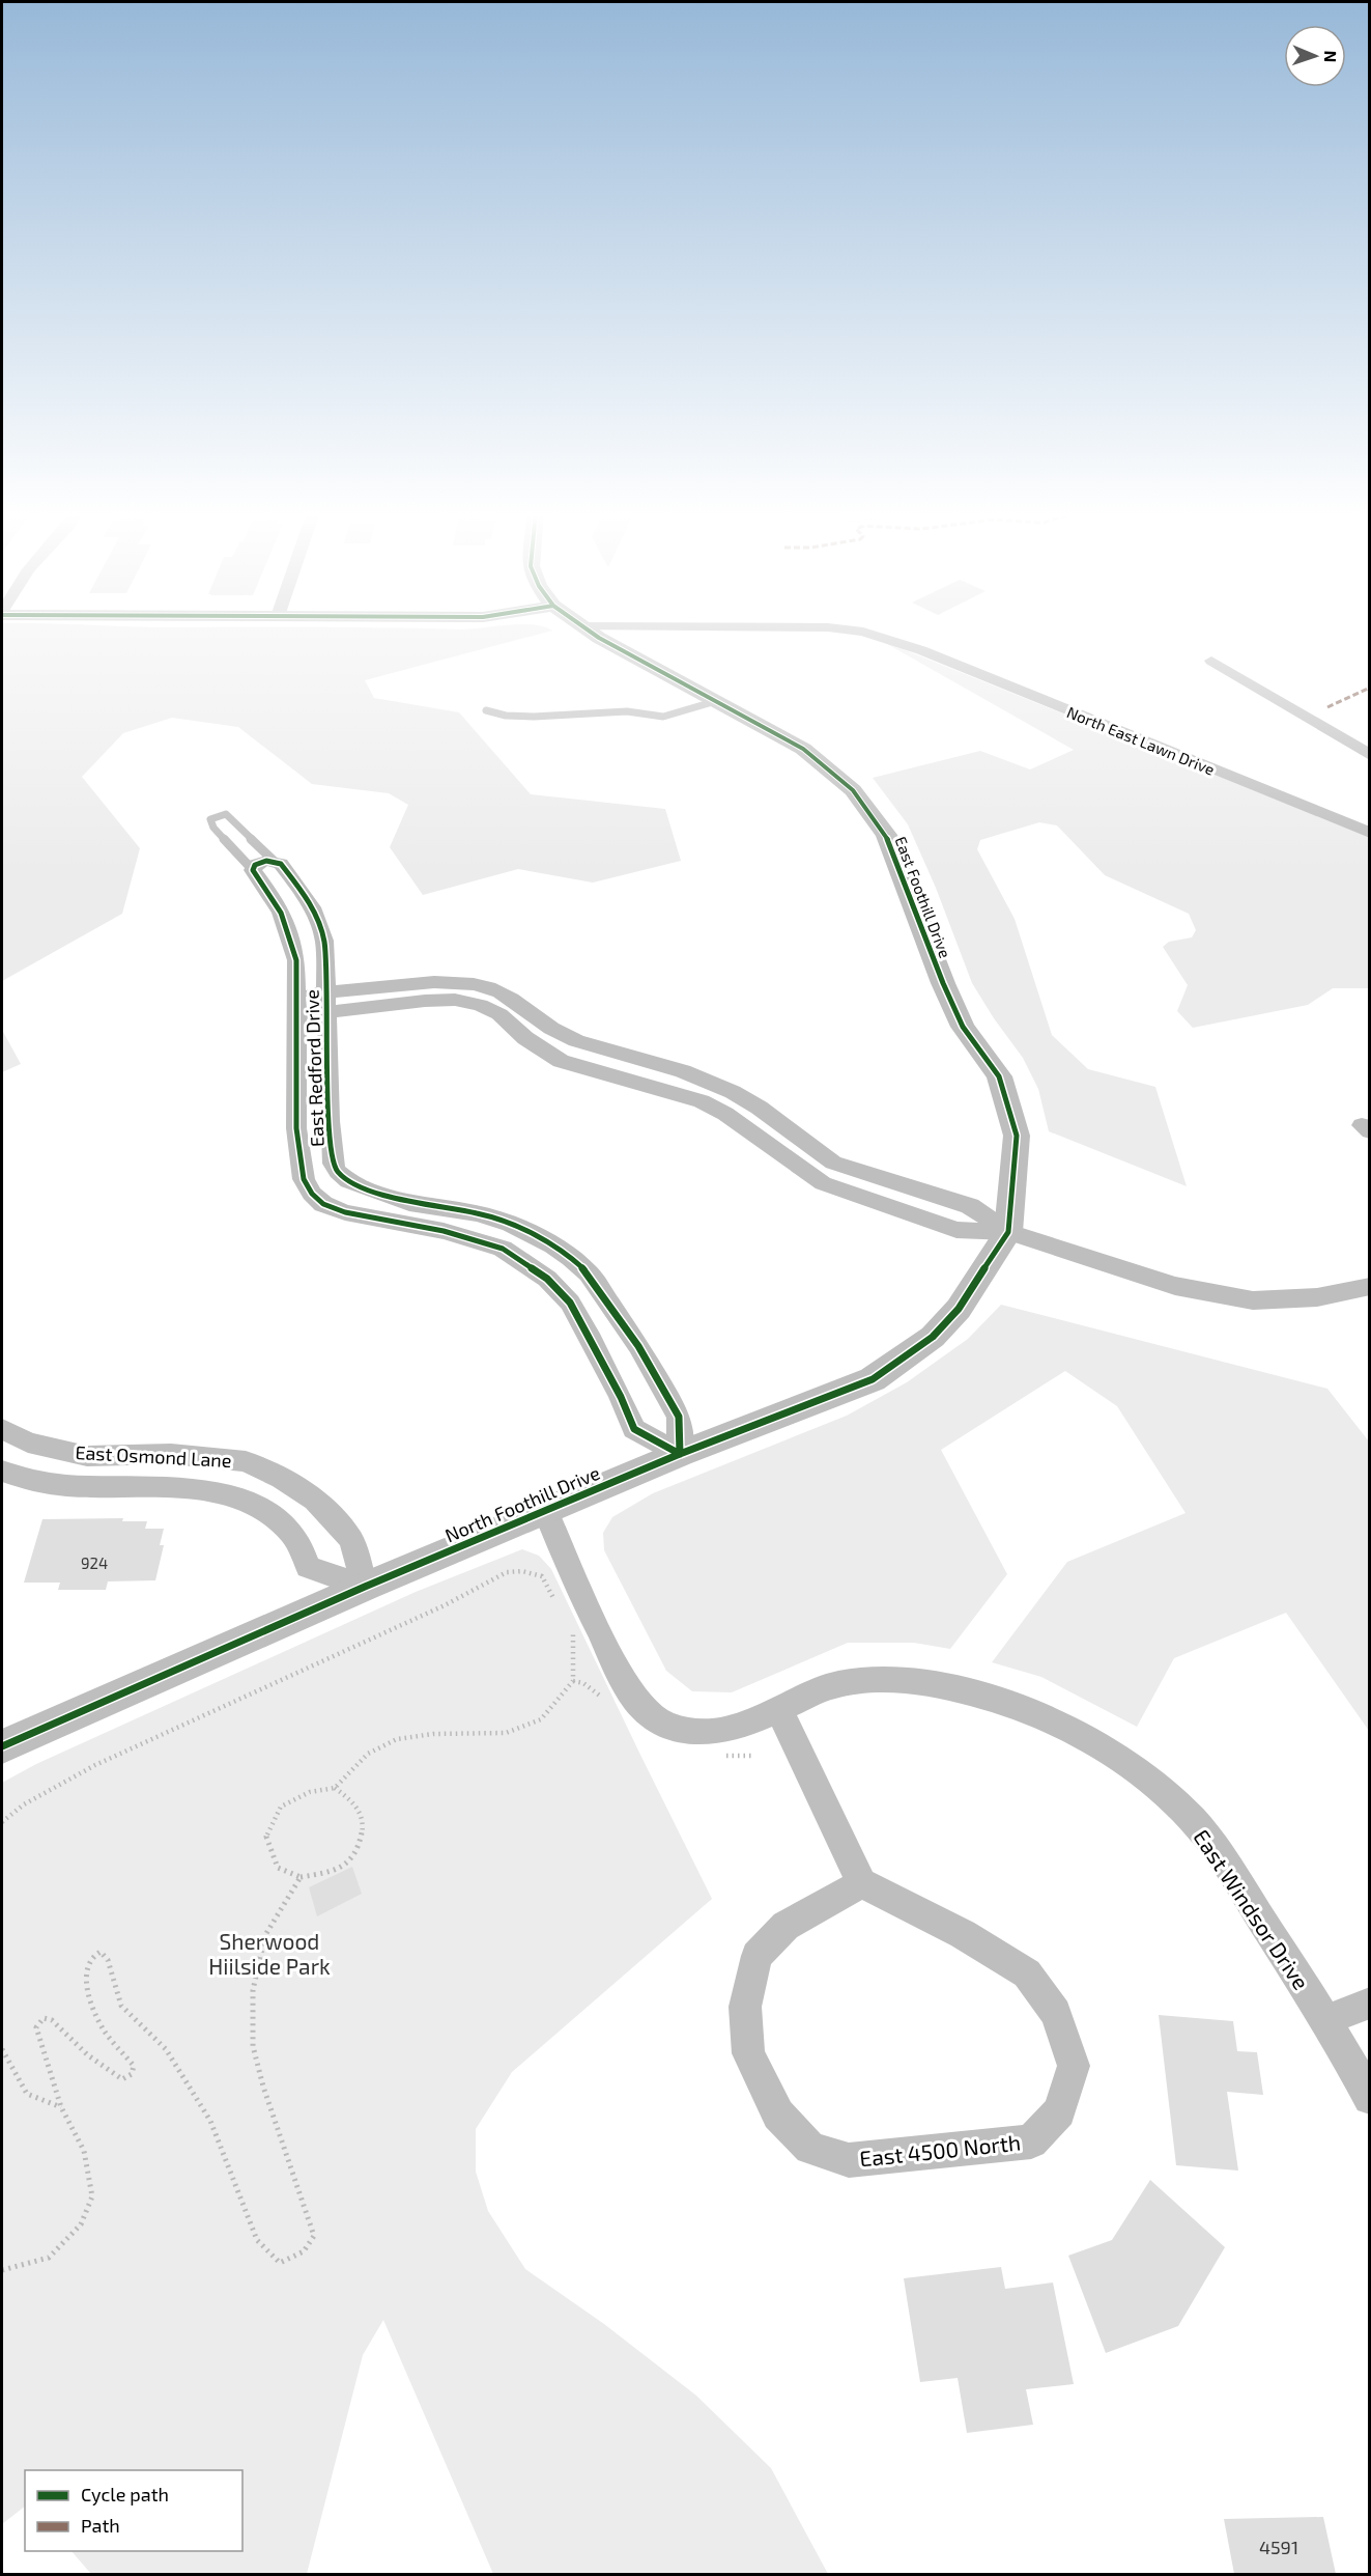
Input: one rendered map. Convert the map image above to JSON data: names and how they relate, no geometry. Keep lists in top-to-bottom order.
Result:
{
  "streets": {
    "street": [
      "North East Lawn Drive",
      "East Foothill Drive",
      "East Redford Drive",
      "East Osmond Lane",
      "North Foothill Drive",
      "East Windsor Drive",
      "East 4500 North"
    ]
  },
  "crossings": [
    ["East Foothill Drive", "North Foothill Drive"],
    ["East Redford Drive", "North Foothill Drive"],
    ["East Osmond Lane", "North Foothill Drive"],
    ["North Foothill Drive", "East Windsor Drive"]
  ],
  "parks": ["Sherwood Hiilside Park"],
  "house_numbers": ["924", "4591"],
  "legend": ["Cycle path", "Path"],
  "north": "right"
}
